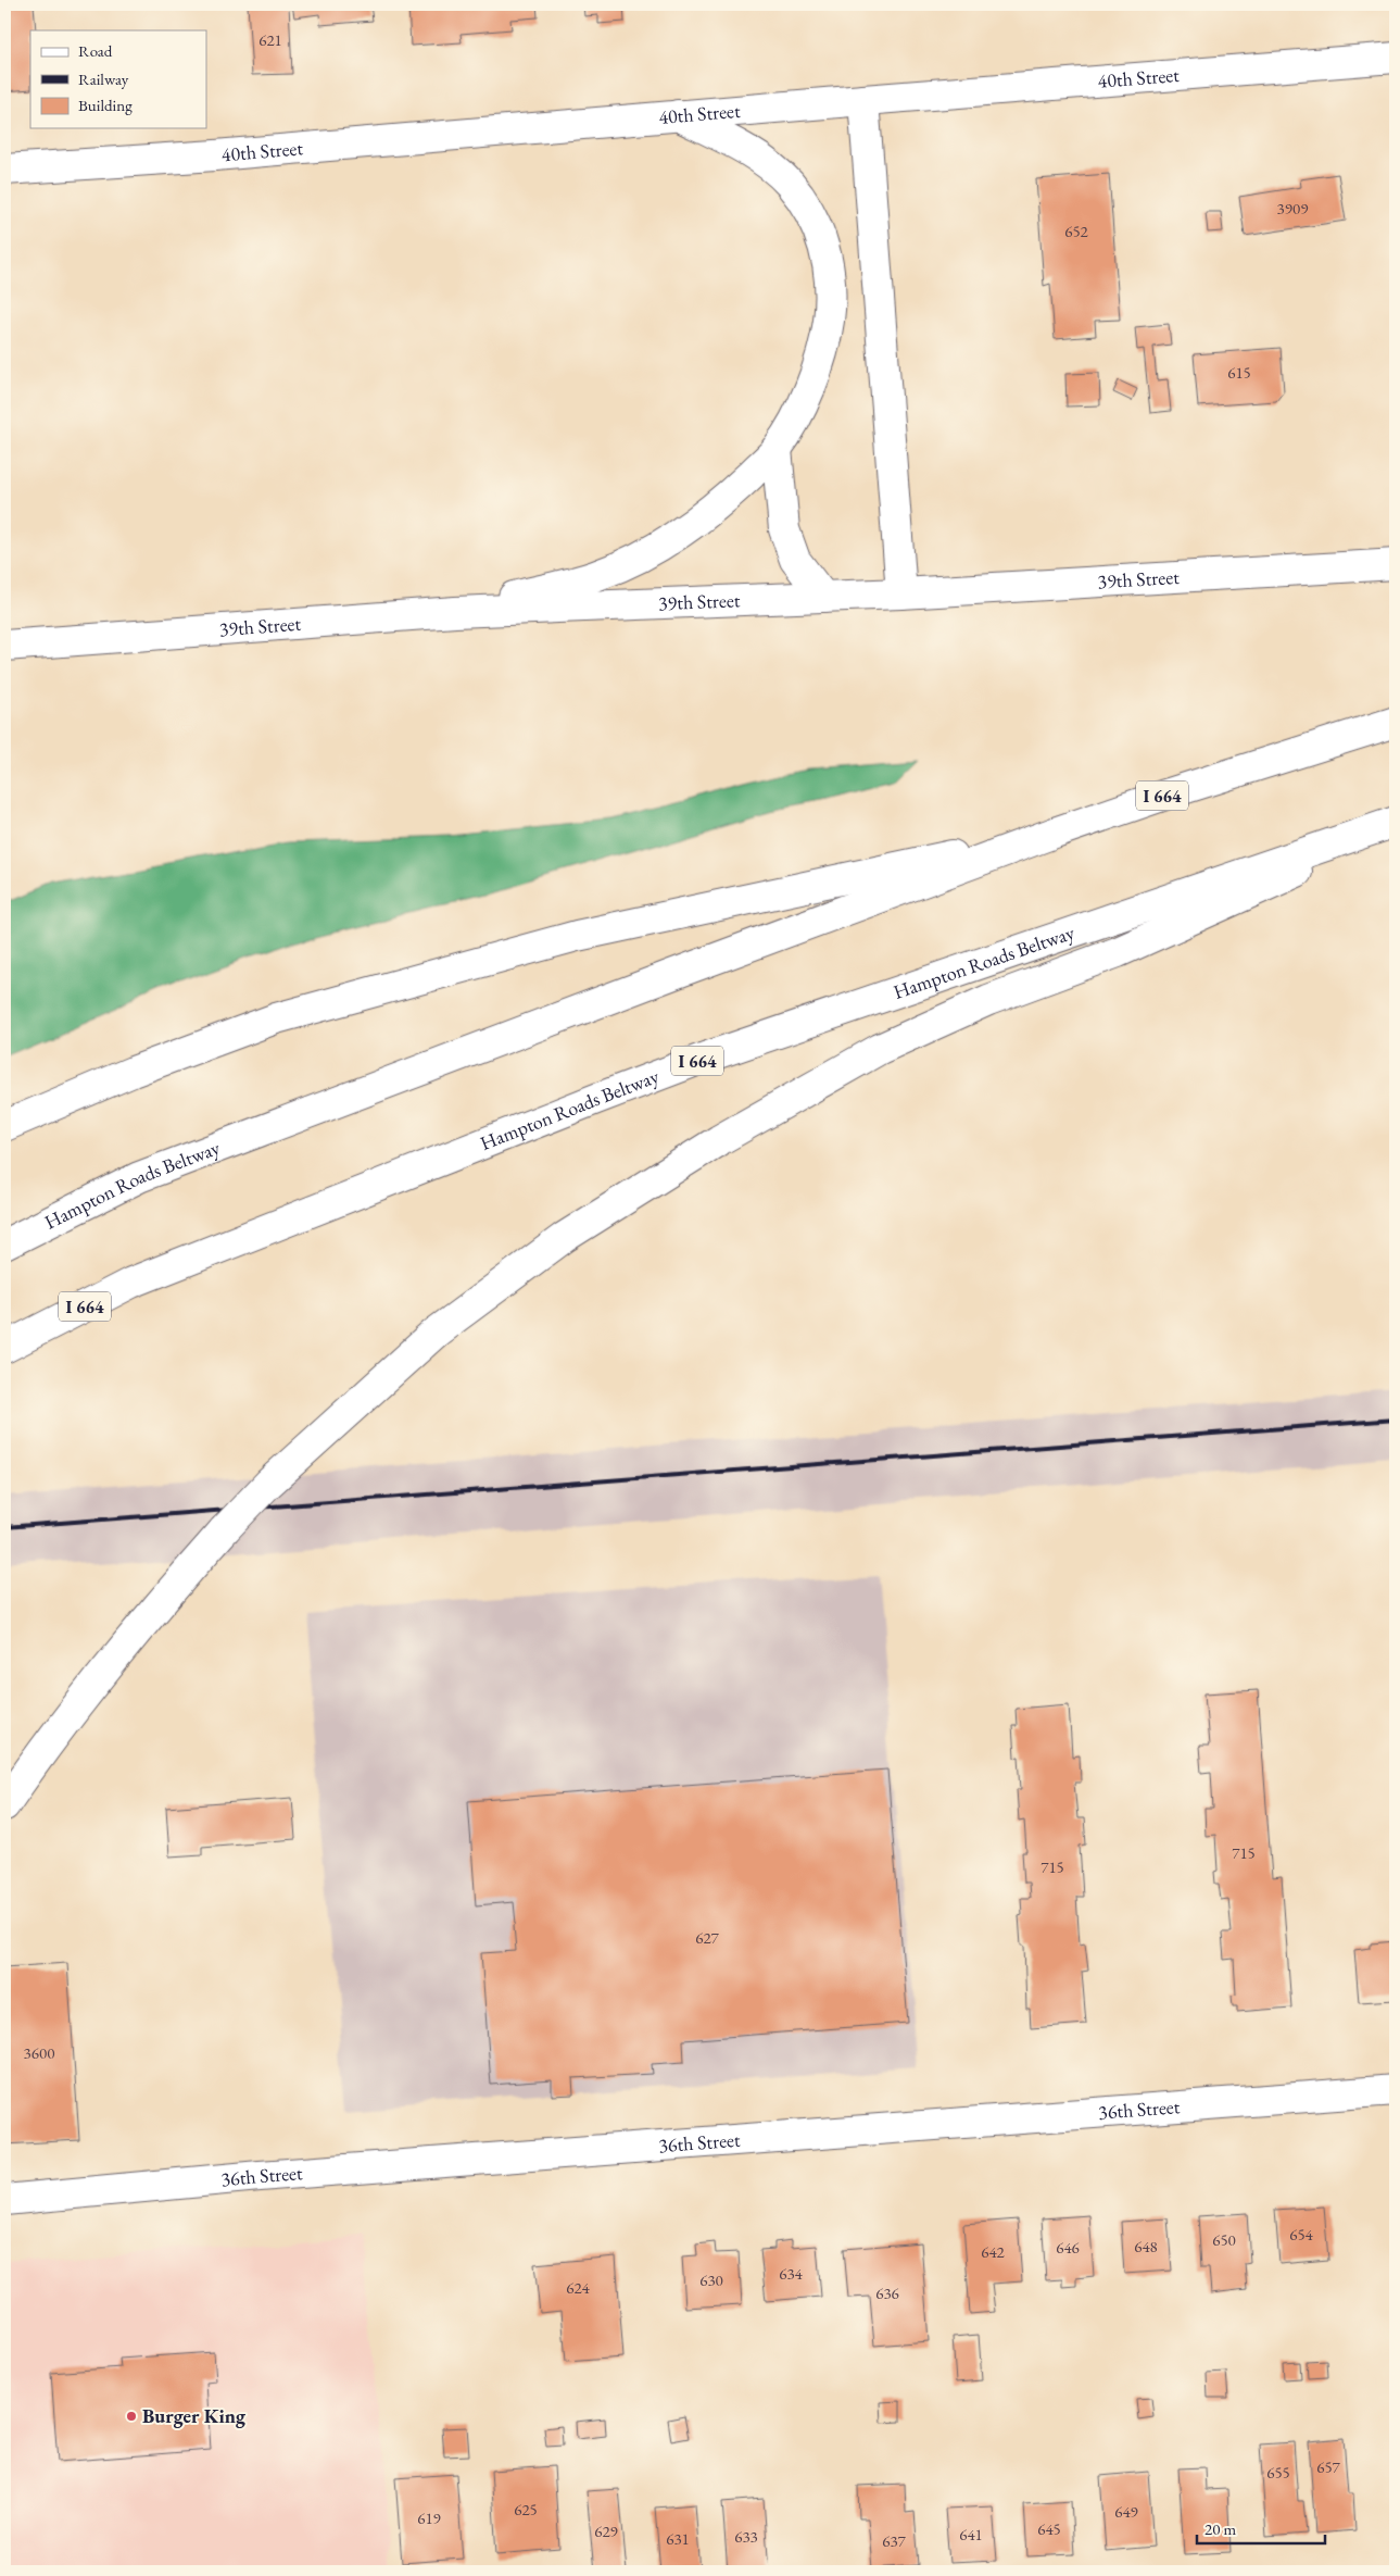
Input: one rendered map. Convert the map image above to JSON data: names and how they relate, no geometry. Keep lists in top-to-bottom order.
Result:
{
  "streets": {
    "main road": [
      "40th Street",
      "39th Street",
      "I 664",
      "Hampton Roads Beltway",
      "36th Street"
    ]
  },
  "places": ["Burger King"],
  "house_numbers": [
    "621",
    "3909",
    "652",
    "615",
    "715",
    "715",
    "627",
    "3600",
    "654",
    "650",
    "648",
    "646",
    "642",
    "634",
    "630",
    "624",
    "636",
    "657",
    "655",
    "625",
    "649",
    "619",
    "645",
    "629",
    "641",
    "633",
    "631",
    "637"
  ],
  "legend": ["Road", "Railway", "Building"],
  "scale_bar": "20 m"
}
